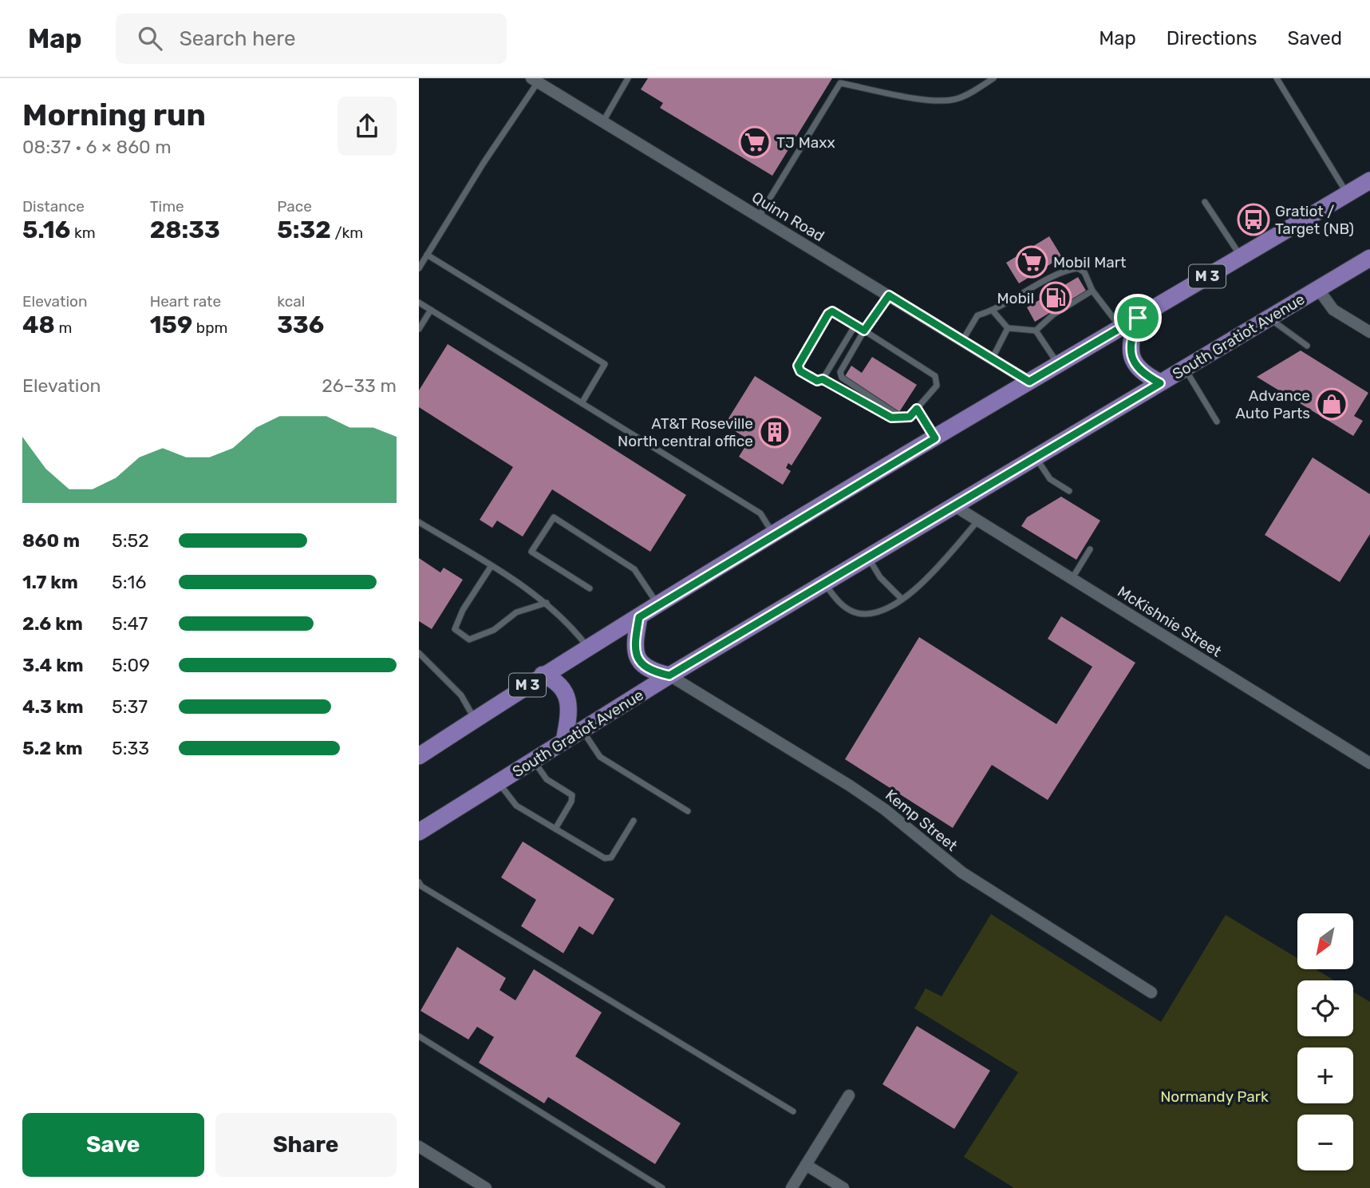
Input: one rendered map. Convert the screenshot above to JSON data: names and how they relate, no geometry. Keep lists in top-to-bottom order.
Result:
{
  "streets": {
    "main road": ["M 3", "South Gratiot Avenue"],
    "street": ["Quinn Road", "McKishnie Street", "Kemp Street"]
  },
  "crossings": [
    ["Quinn Road", "M 3"],
    ["South Gratiot Avenue", "McKishnie Street"],
    ["South Gratiot Avenue", "Kemp Street"]
  ],
  "parks": ["Normandy Park"],
  "places": {
    "supermarket": ["TJ Maxx", "Mobil Mart"],
    "bus stop": ["Gratiot / Target (NB)"],
    "fuel station": ["Mobil"],
    "shop": ["Advance Auto Parts"],
    "building": ["AT&T Roseville North central office"]
  },
  "north": "bottom left",
  "page": {
    "header": "Map",
    "search": "Search here",
    "nav": ["Map", "Directions", "Saved"],
    "heading": ["Morning run", "08:37 · 6 × 860 m"],
    "stats": [
      ["Distance", "5.16 km"],
      ["Time", "28:33"],
      ["Pace", "5:32 /km"],
      ["Elevation", "48 m"],
      ["Heart rate", "159 bpm"],
      ["kcal", "336"]
    ],
    "chart": ["Elevation", "26–33 m"],
    "list": [
      {
        "name": "860 m",
        "note": "5:52"
      },
      {
        "name": "1.7 km",
        "note": "5:16"
      },
      {
        "name": "2.6 km",
        "note": "5:47"
      },
      {
        "name": "3.4 km",
        "note": "5:09"
      },
      {
        "name": "4.3 km",
        "note": "5:37"
      },
      {
        "name": "5.2 km",
        "note": "5:33"
      }
    ],
    "map_buttons": ["+", "−"],
    "buttons": ["Save", "Share"]
  }
}
